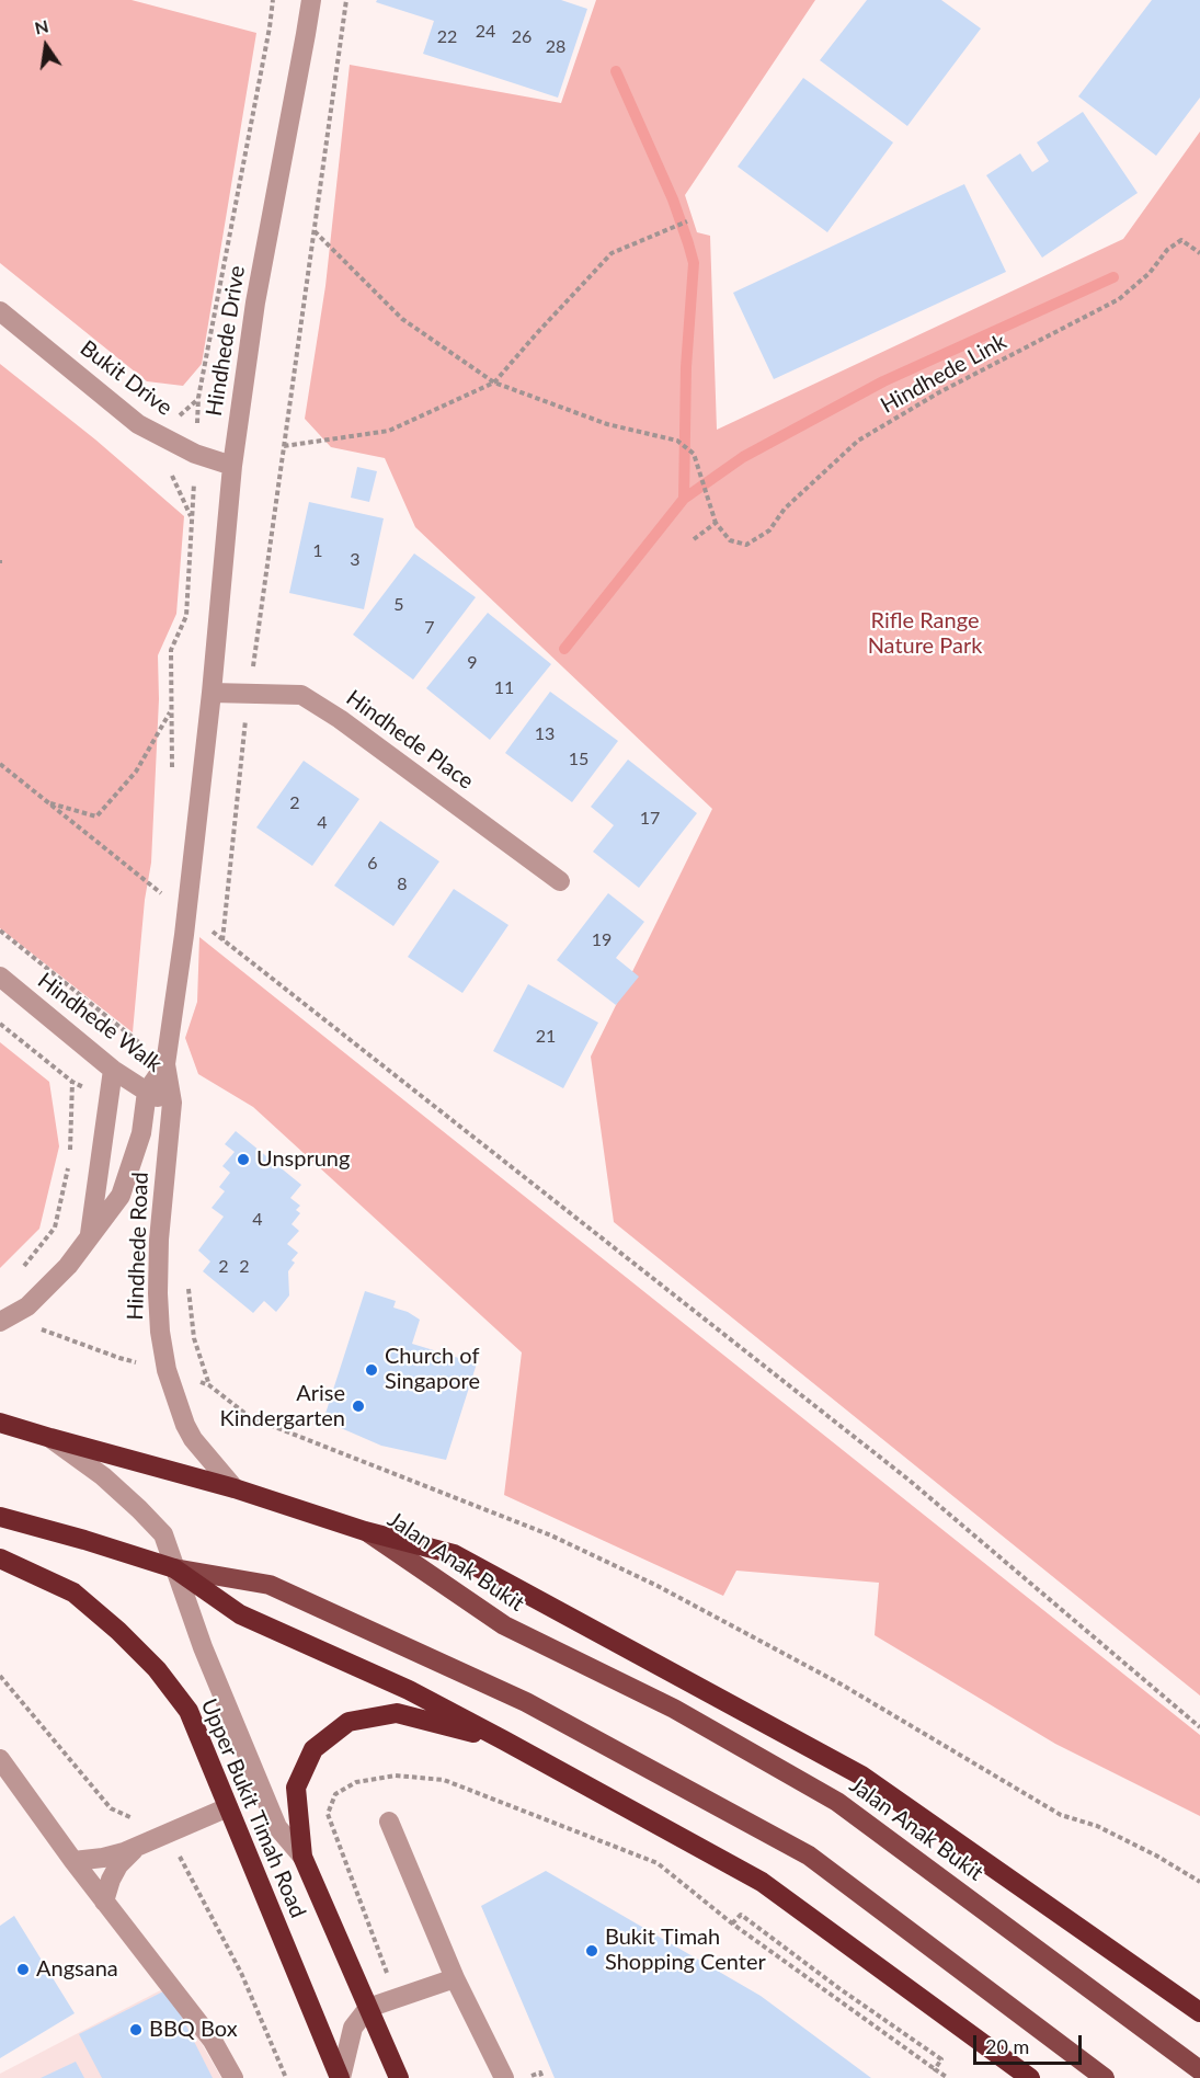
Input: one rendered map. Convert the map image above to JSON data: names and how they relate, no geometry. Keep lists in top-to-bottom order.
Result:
{
  "streets": {
    "highway": ["Jalan Anak Bukit", "Upper Bukit Timah Road"],
    "street": [
      "Hindhede Drive",
      "Bukit Drive",
      "Hindhede Place",
      "Hindhede Walk",
      "Hindhede Road"
    ],
    "path": ["Hindhede Link"]
  },
  "crossings": [
    ["Hindhede Drive", "Bukit Drive"],
    ["Hindhede Drive", "Hindhede Place"],
    ["Hindhede Drive", "Hindhede Road"],
    ["Hindhede Place", "Hindhede Road"],
    ["Hindhede Walk", "Hindhede Road"]
  ],
  "parks": ["Rifle Range Nature Park"],
  "places": [
    "Unsprung",
    "Church of Singapore",
    "Arise Kindergarten",
    "Bukit Timah Shopping Center",
    "Angsana",
    "BBQ Box"
  ],
  "house_numbers": [
    "24",
    "22",
    "26",
    "28",
    "1",
    "3",
    "5",
    "7",
    "9",
    "11",
    "13",
    "15",
    "2",
    "17",
    "4",
    "6",
    "8",
    "19",
    "21",
    "4",
    "2",
    "2"
  ],
  "scale_bar": "20 m",
  "north": "top"
}
